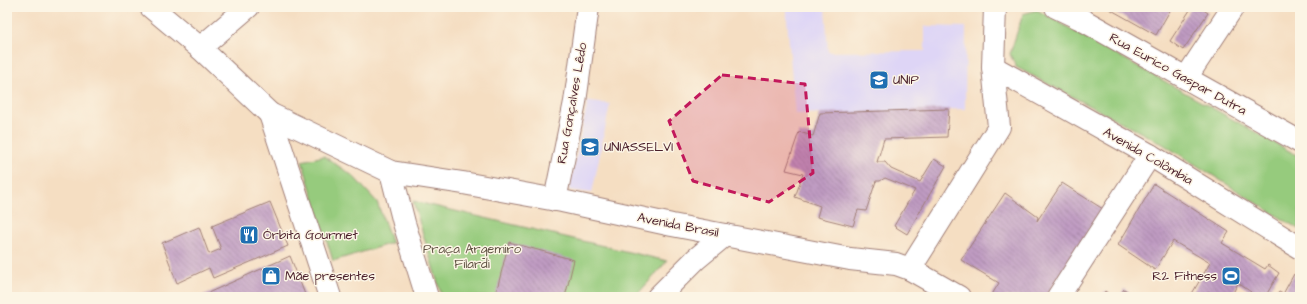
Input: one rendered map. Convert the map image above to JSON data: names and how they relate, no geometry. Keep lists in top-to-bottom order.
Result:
{
  "streets": {
    "street": [
      "Rua Eurico Gaspar Dutra",
      "Rua Gonçalves Lêdo",
      "Avenida Colômbia",
      "Avenida Brasil"
    ]
  },
  "crossings": [
    ["Rua Gonçalves Lêdo", "Avenida Brasil"]
  ],
  "parks": ["Praça Argemiro Filardi"],
  "places": {
    "school or university": ["UNIP", "UNIASSELVI"],
    "restaurant": ["Órbita Gourmet"],
    "shop": ["Mãe presentes"],
    "sports": ["R2 Fitness"]
  }
}
